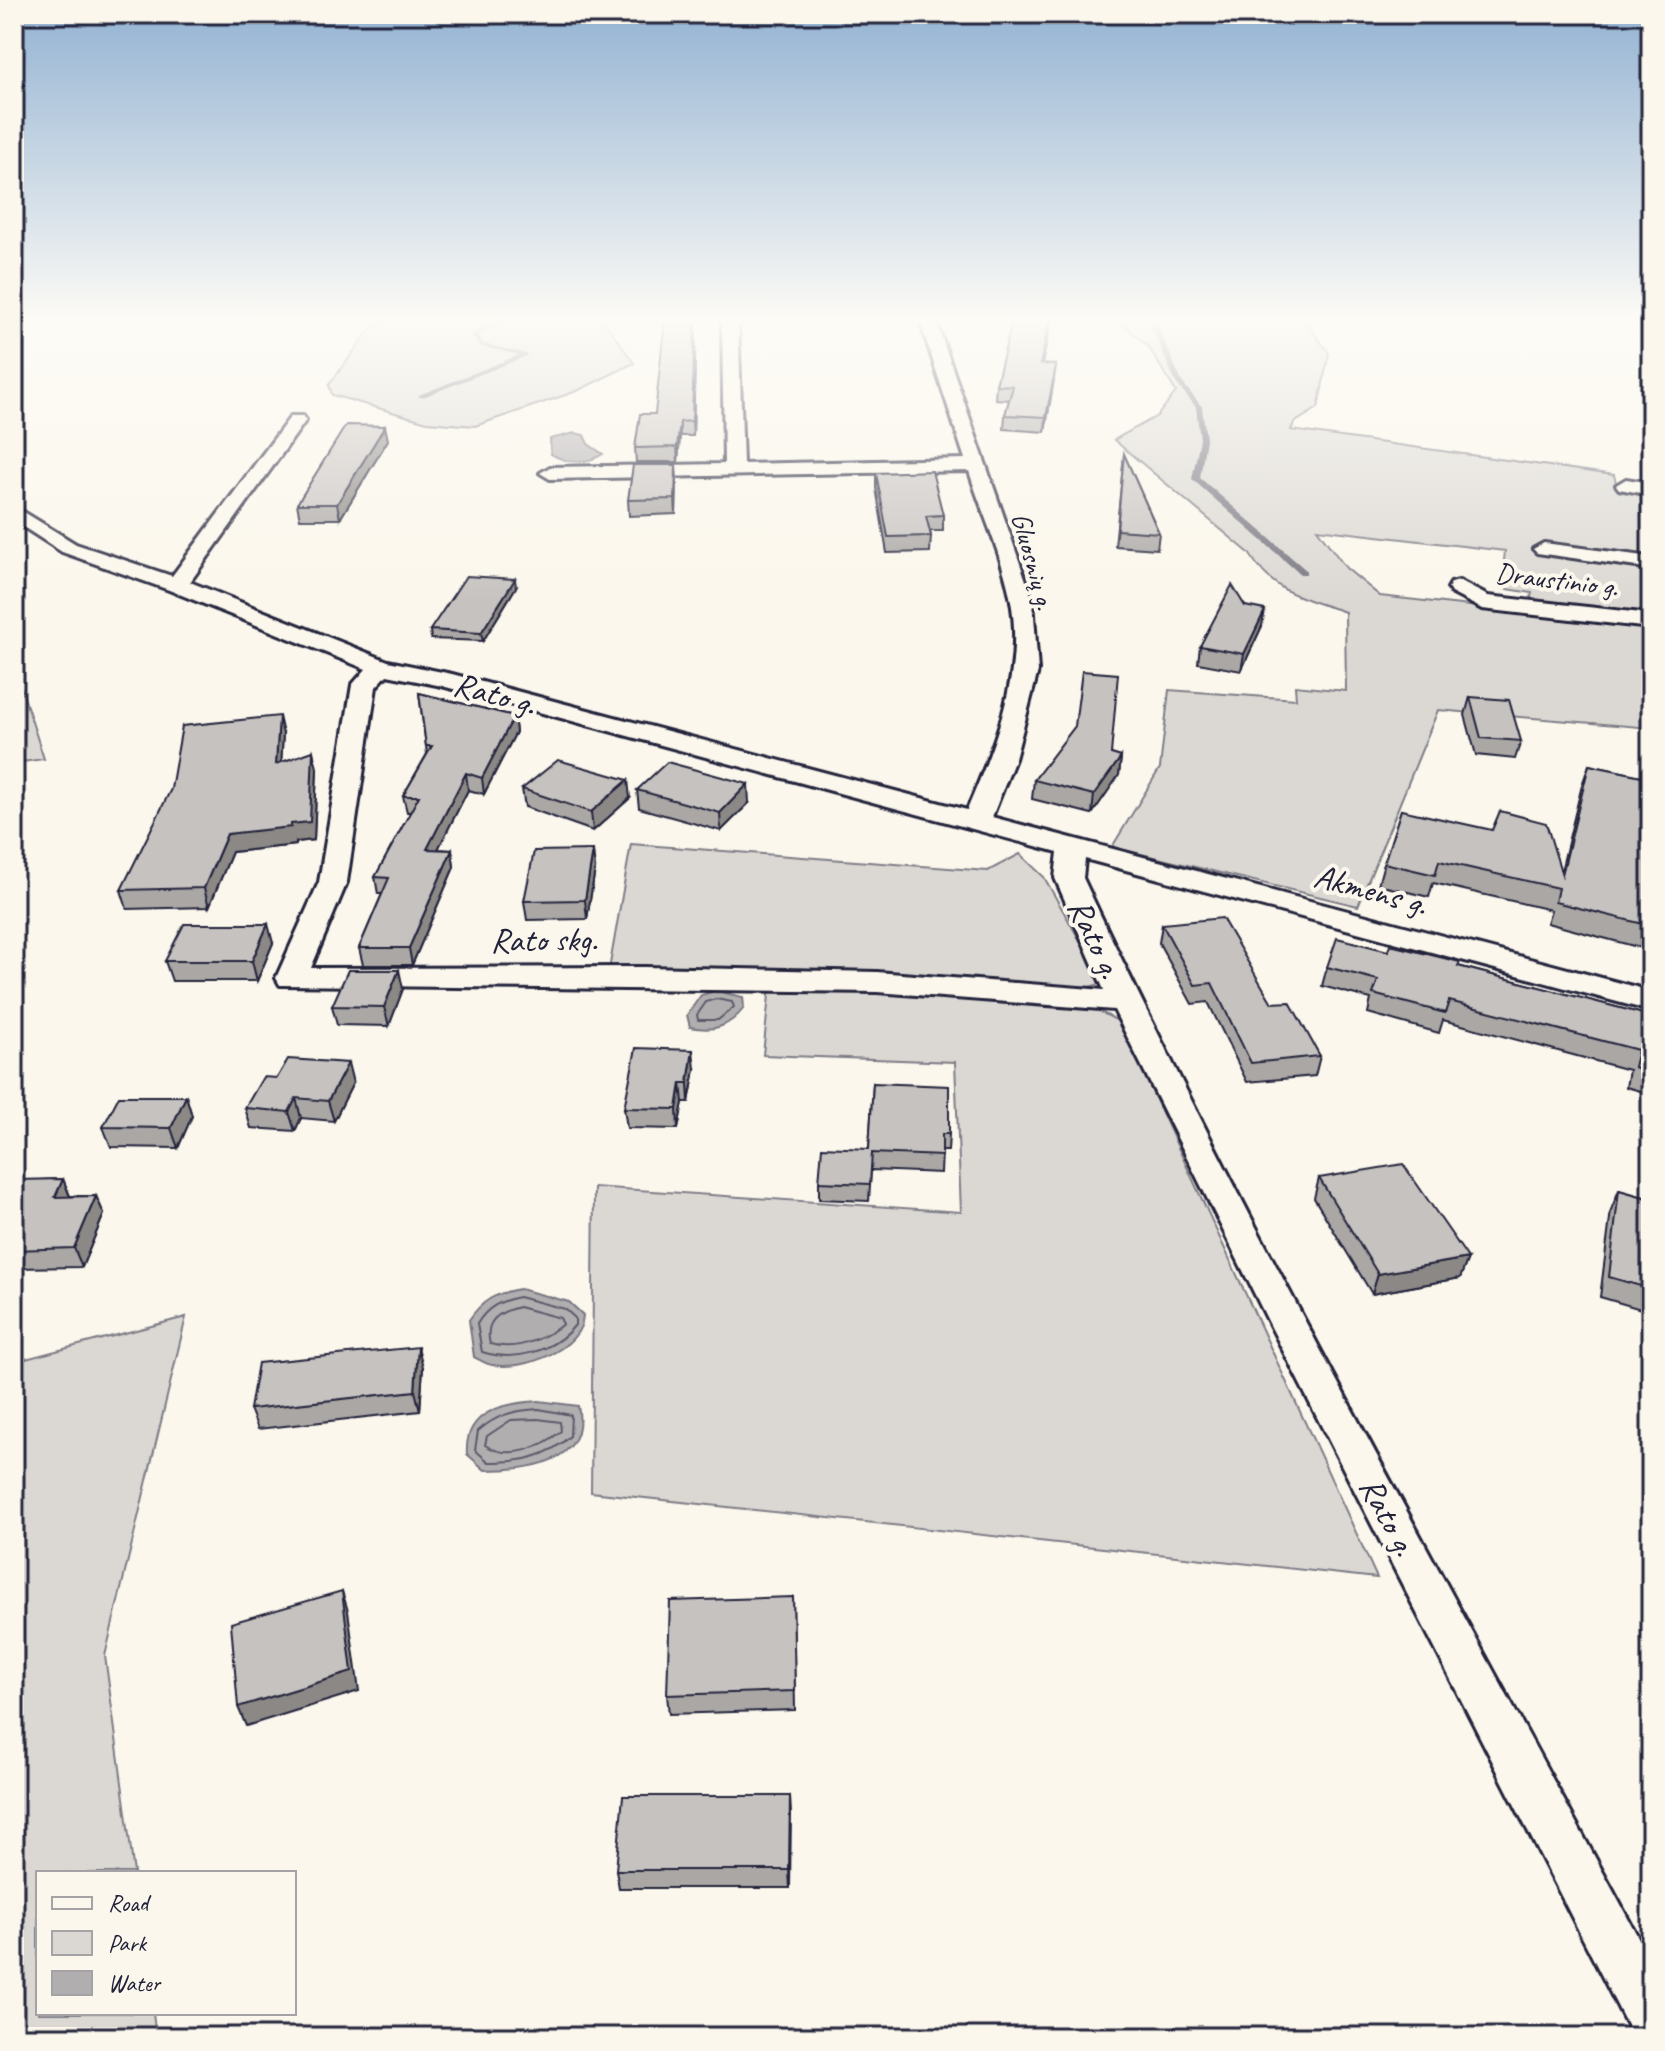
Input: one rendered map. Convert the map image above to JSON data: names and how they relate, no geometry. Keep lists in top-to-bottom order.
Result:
{
  "streets": {
    "street": [
      "Gluosnių g.",
      "Draustinio g.",
      "Rato g.",
      "Akmens g.",
      "Rato skg."
    ]
  },
  "crossings": [
    ["Gluosnių g.", "Rato g."],
    ["Rato g.", "Akmens g."],
    ["Rato g.", "Rato skg."]
  ],
  "legend": ["Road", "Park", "Water"]
}
